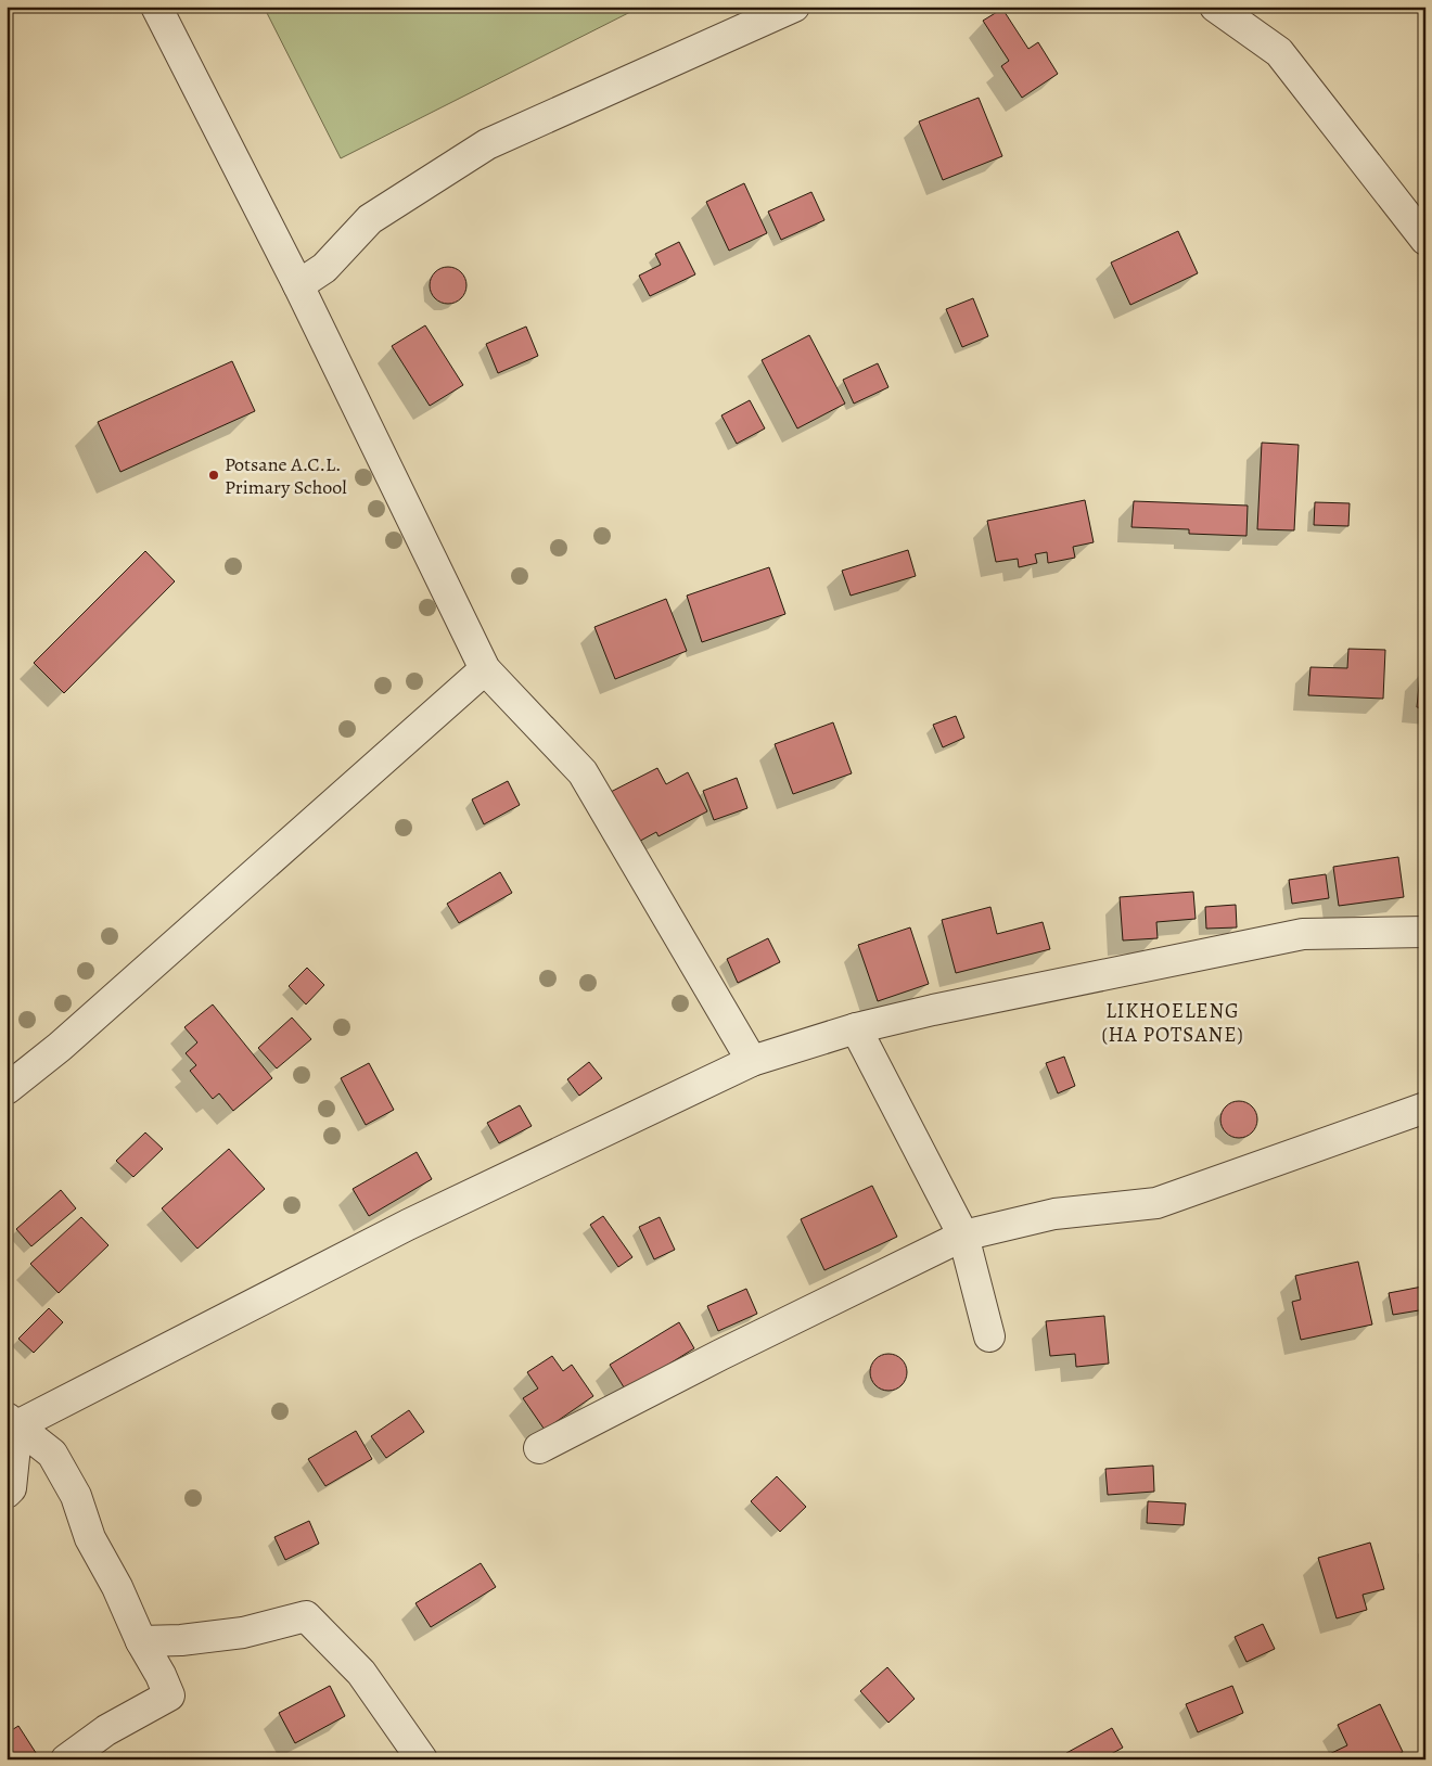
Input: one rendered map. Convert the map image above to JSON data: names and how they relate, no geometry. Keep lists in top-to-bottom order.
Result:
{
  "districts": ["LIKHOELENG (HA POTSANE)"],
  "places": ["Potsane A.C.L. Primary School"]
}
